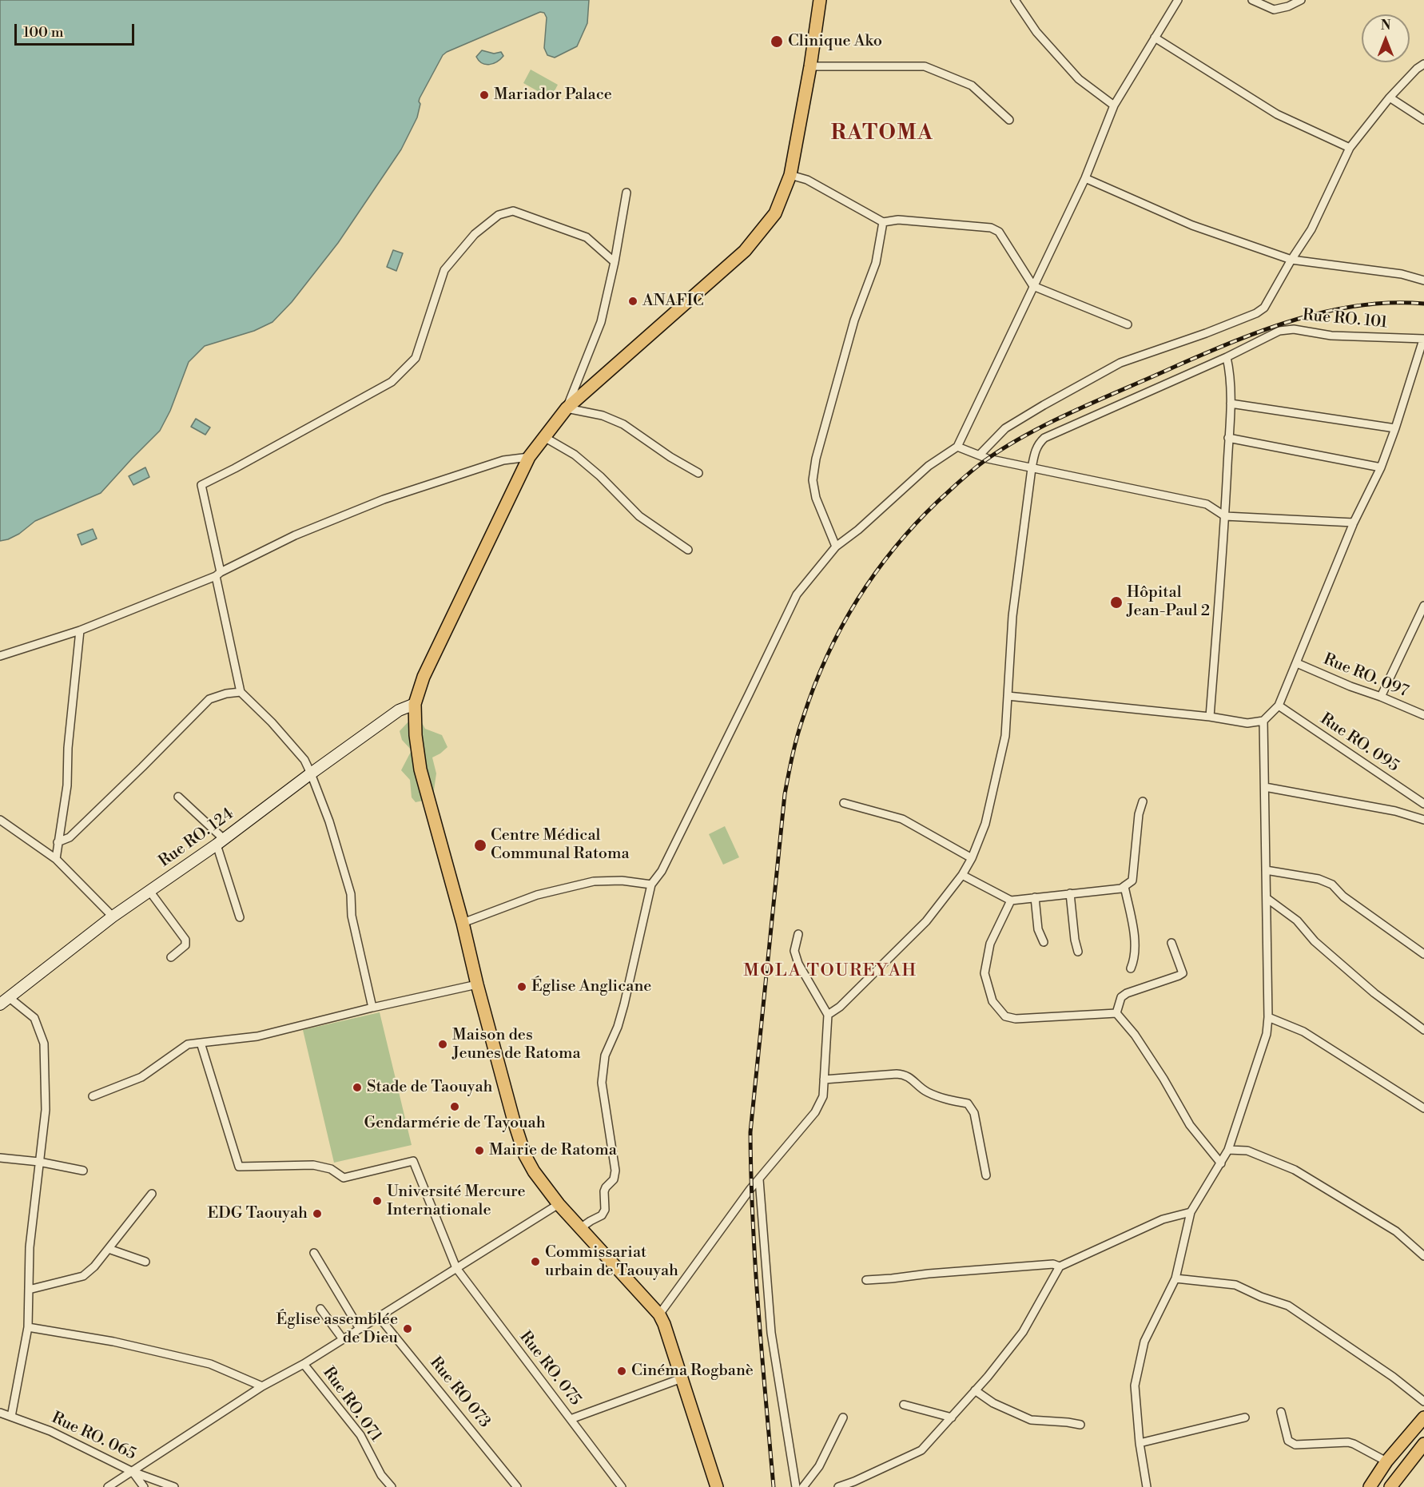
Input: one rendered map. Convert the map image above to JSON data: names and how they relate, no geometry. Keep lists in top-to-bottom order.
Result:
{
  "streets": {
    "street": [
      "Rue RO. 101",
      "Rue RO. 097",
      "Rue RO. 095",
      "Rue RO. 124",
      "Rue RO. 075",
      "Rue RO 073",
      "Rue RO. 071",
      "Rue RO. 065"
    ]
  },
  "districts": ["RATOMA", "MOLA TOUREYAH"],
  "places": [
    "Clinique Ako",
    "Mariador Palace",
    "ANAFIC",
    "Hôpital Jean-Paul 2",
    "Centre Médical Communal Ratoma",
    "Église Anglicane",
    "Maison des Jeunes de Ratoma",
    "Stade de Taouyah",
    "Gendarmérie de Tayouah",
    "Mairie de Ratoma",
    "Université Mercure Internationale",
    "EDG Taouyah",
    "Commissariat urbain de Taouyah",
    "Église assemblée de Dieu",
    "Cinéma Rogbanè"
  ],
  "scale_bar": "100 m",
  "north": "top"
}
